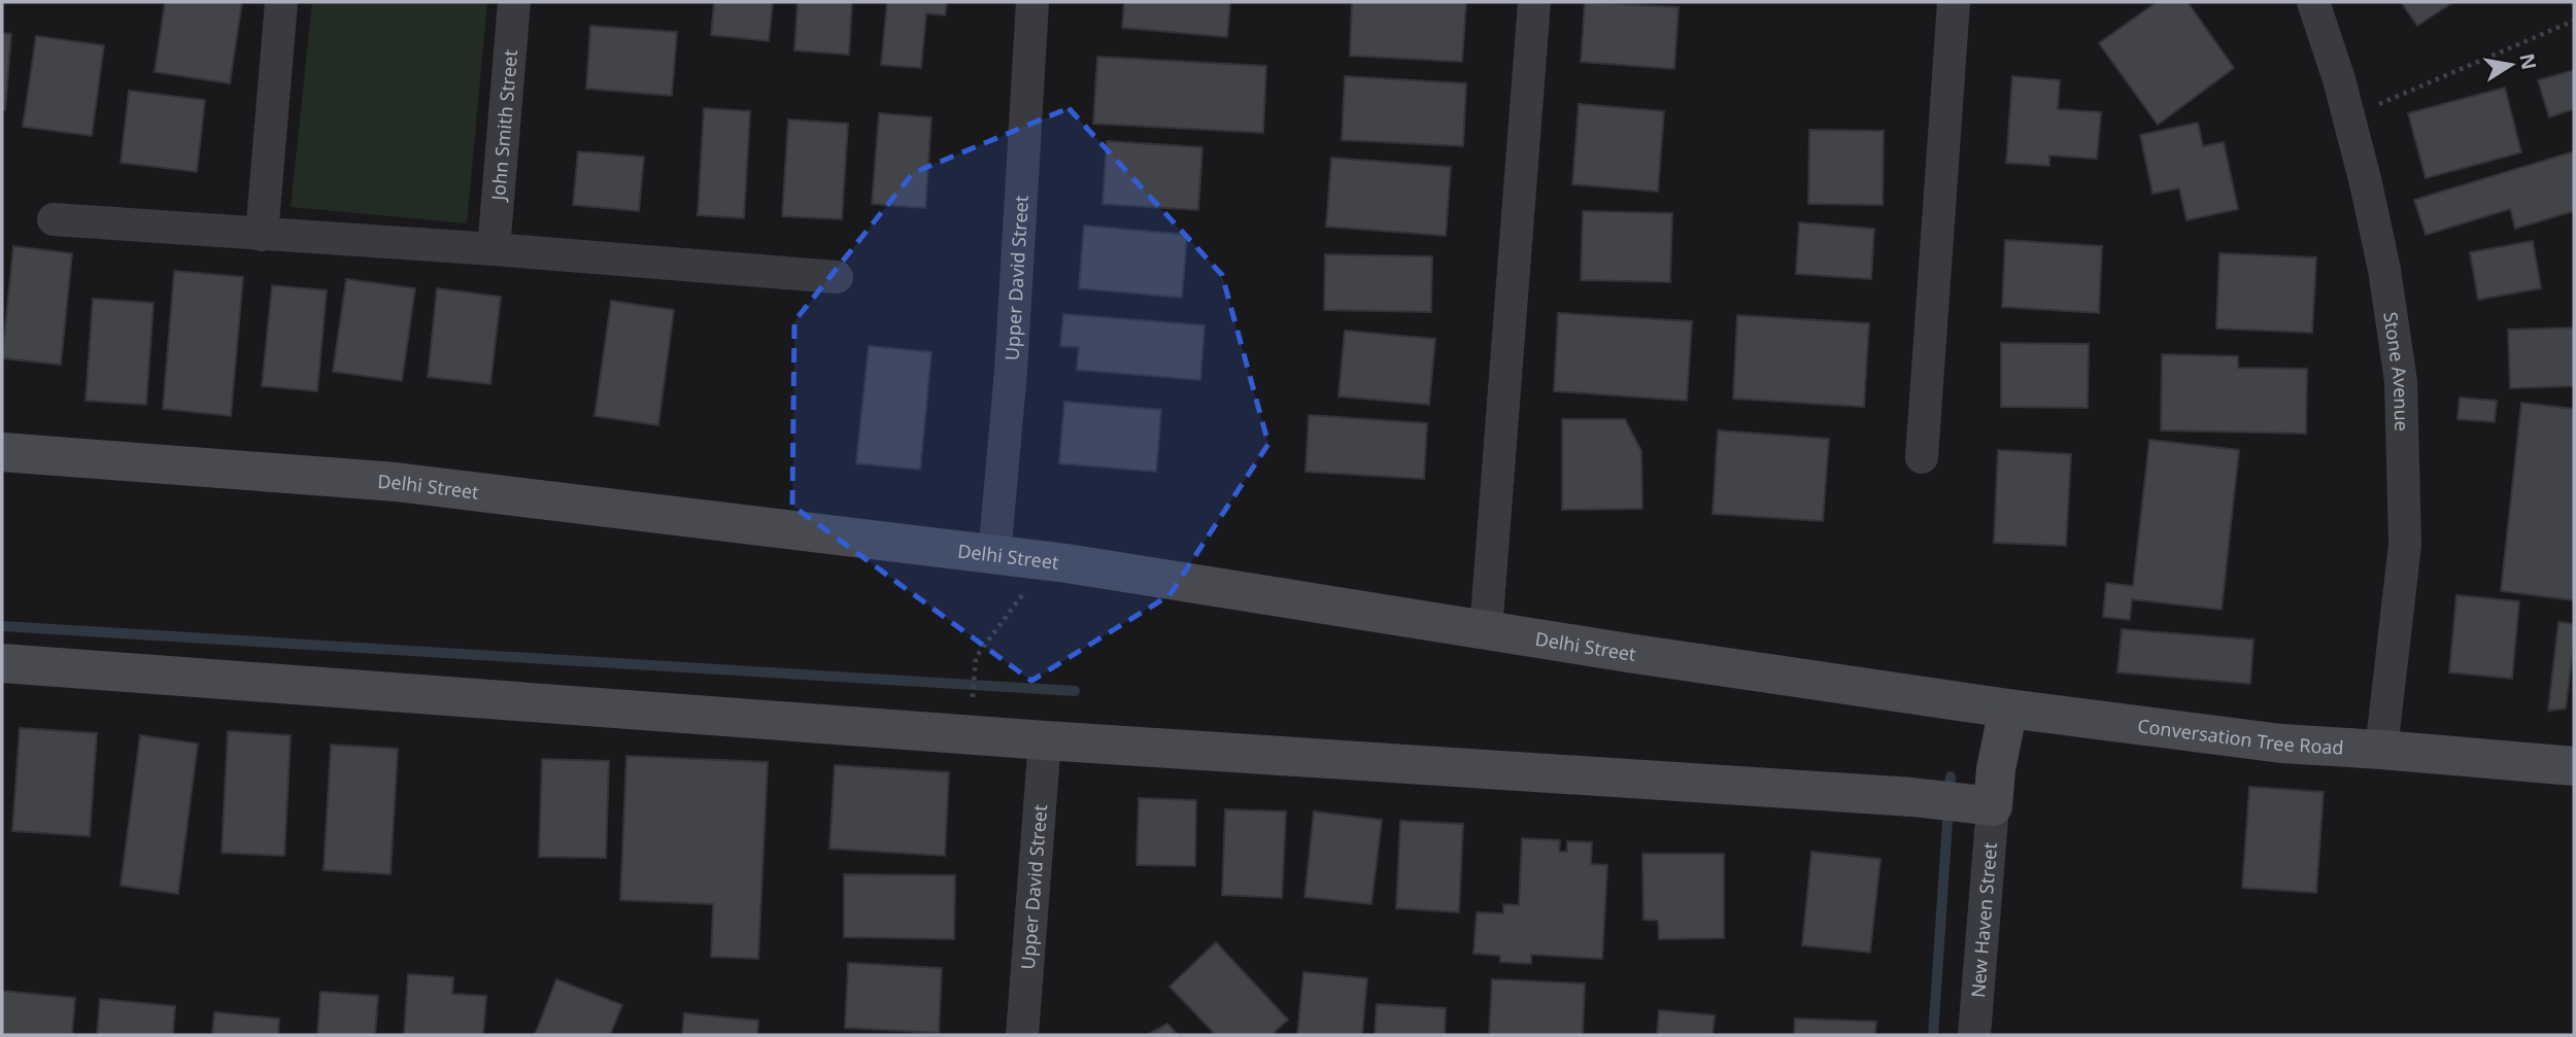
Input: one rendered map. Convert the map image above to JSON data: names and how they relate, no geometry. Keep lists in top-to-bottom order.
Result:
{
  "streets": {
    "street": [
      "John Smith Street",
      "Upper David Street",
      "Stone Avenue",
      "Delhi Street",
      "Conversation Tree Road",
      "New Haven Street"
    ]
  },
  "crossings": [
    ["Upper David Street", "Delhi Street"],
    ["Stone Avenue", "Conversation Tree Road"],
    ["Delhi Street", "Conversation Tree Road"]
  ],
  "north": "right"
}
